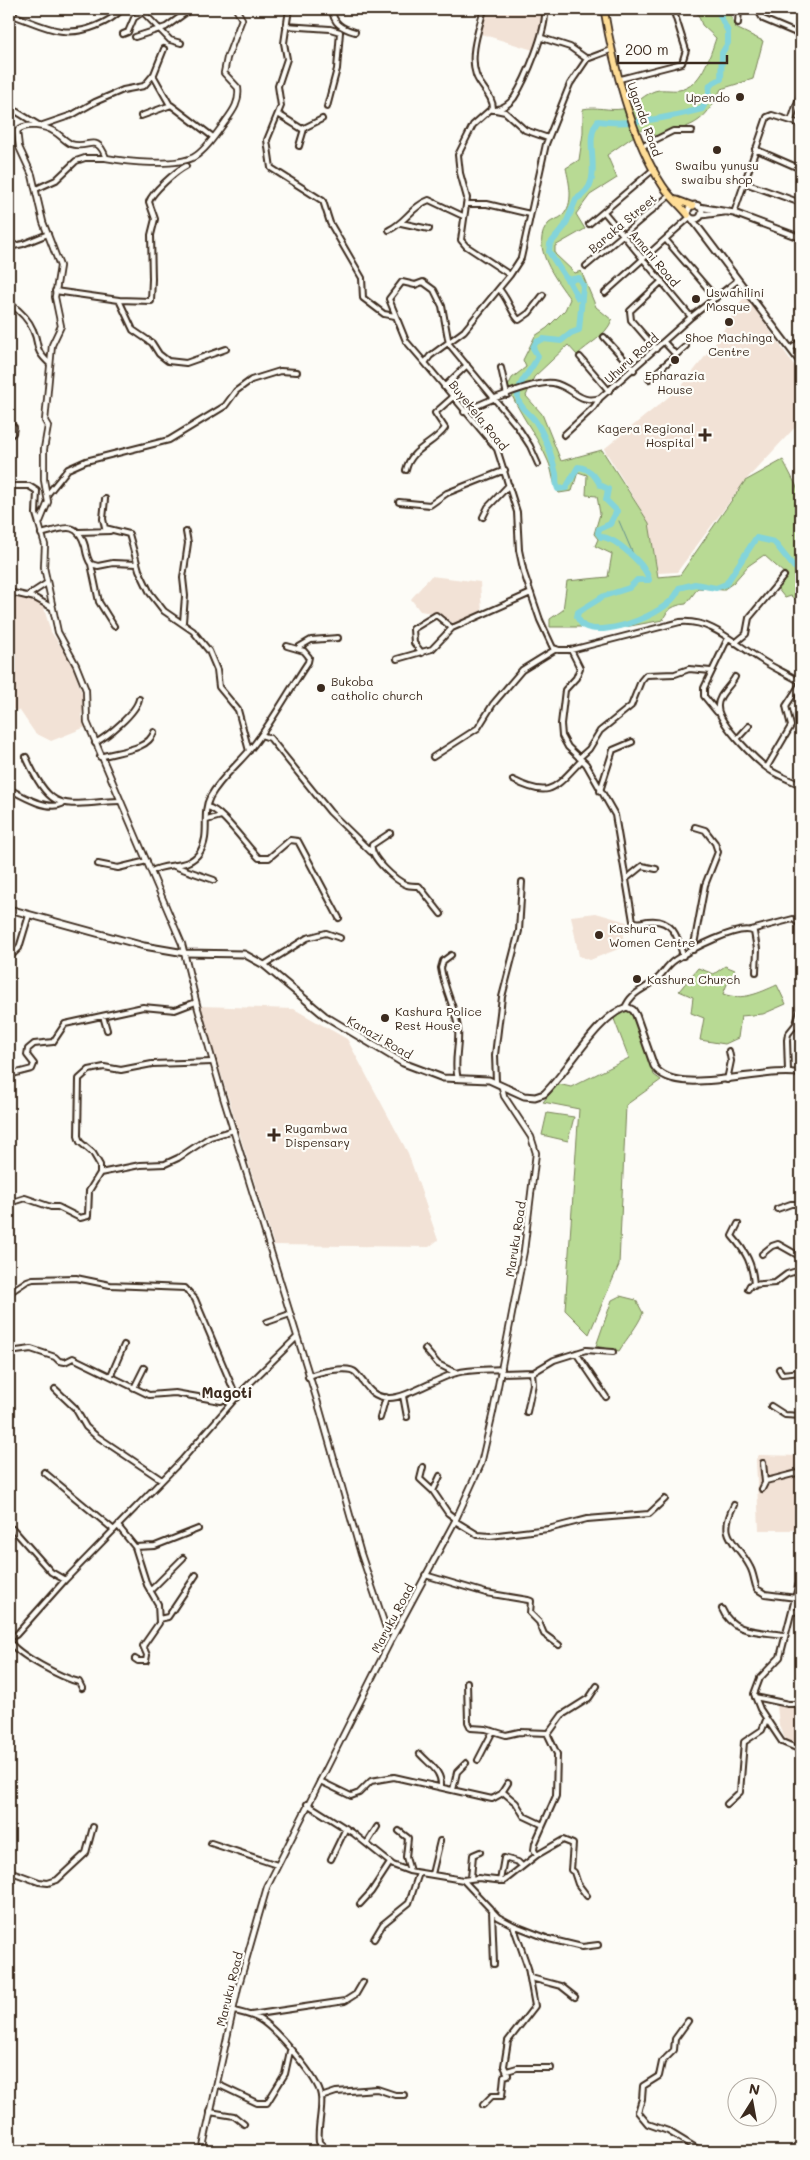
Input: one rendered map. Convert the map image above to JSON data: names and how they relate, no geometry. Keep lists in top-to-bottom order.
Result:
{
  "streets": {
    "main road": ["Uganda Road", "Kanazi Road"],
    "street": [
      "Baraka Street",
      "Amani Road",
      "Uhuru Road",
      "Buyekela Road",
      "Maruku Road"
    ]
  },
  "crossings": [
    ["Uganda Road", "Baraka Street"],
    ["Uganda Road", "Uhuru Road"],
    ["Baraka Street", "Amani Road"],
    ["Amani Road", "Uhuru Road"],
    ["Uhuru Road", "Buyekela Road"],
    ["Kanazi Road", "Maruku Road"]
  ],
  "districts": ["Magoti"],
  "places": {
    "other": [
      "Upendo",
      "Swaibu yunusu swaibu shop",
      "Uswahilini Mosque",
      "Shoe Machinga Centre",
      "Epharazia House",
      "Bukoba catholic church",
      "Kashura Women Centre",
      "Kashura Church",
      "Kashura Police Rest House"
    ],
    "health": ["Kagera Regional Hospital", "Rugambwa Dispensary"]
  },
  "scale_bar": "200 m",
  "north": "top"
}
